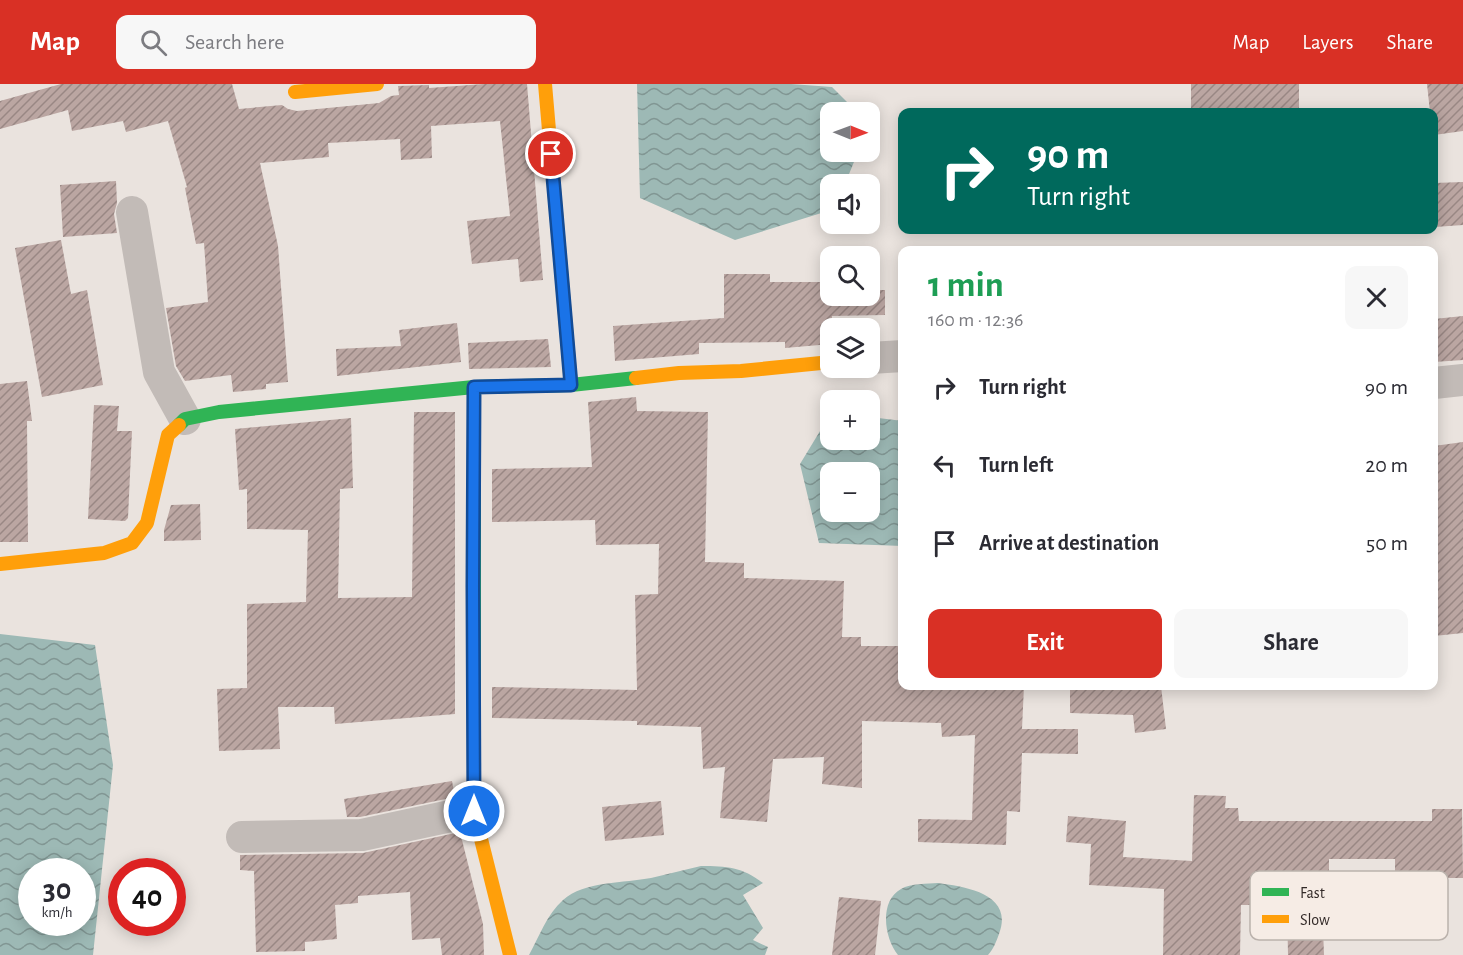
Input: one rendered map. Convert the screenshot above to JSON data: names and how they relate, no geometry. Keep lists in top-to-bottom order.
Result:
{
  "legend": ["Fast", "Slow"],
  "north": "right",
  "page": {
    "header": "Map",
    "search": "Search here",
    "nav": ["Map", "Layers", "Share"],
    "map_buttons": ["+", "−"],
    "turn": ["90 m", "Turn right"],
    "heading": ["1 min", "160 m · 12:36"],
    "list": [
      {
        "name": "Turn right",
        "value": "90 m"
      },
      {
        "name": "Turn left",
        "value": "20 m"
      },
      {
        "name": "Arrive at destination",
        "value": "50 m"
      }
    ],
    "buttons": ["Exit", "Share"],
    "speed": "30 km/h",
    "limit": "40"
  }
}
